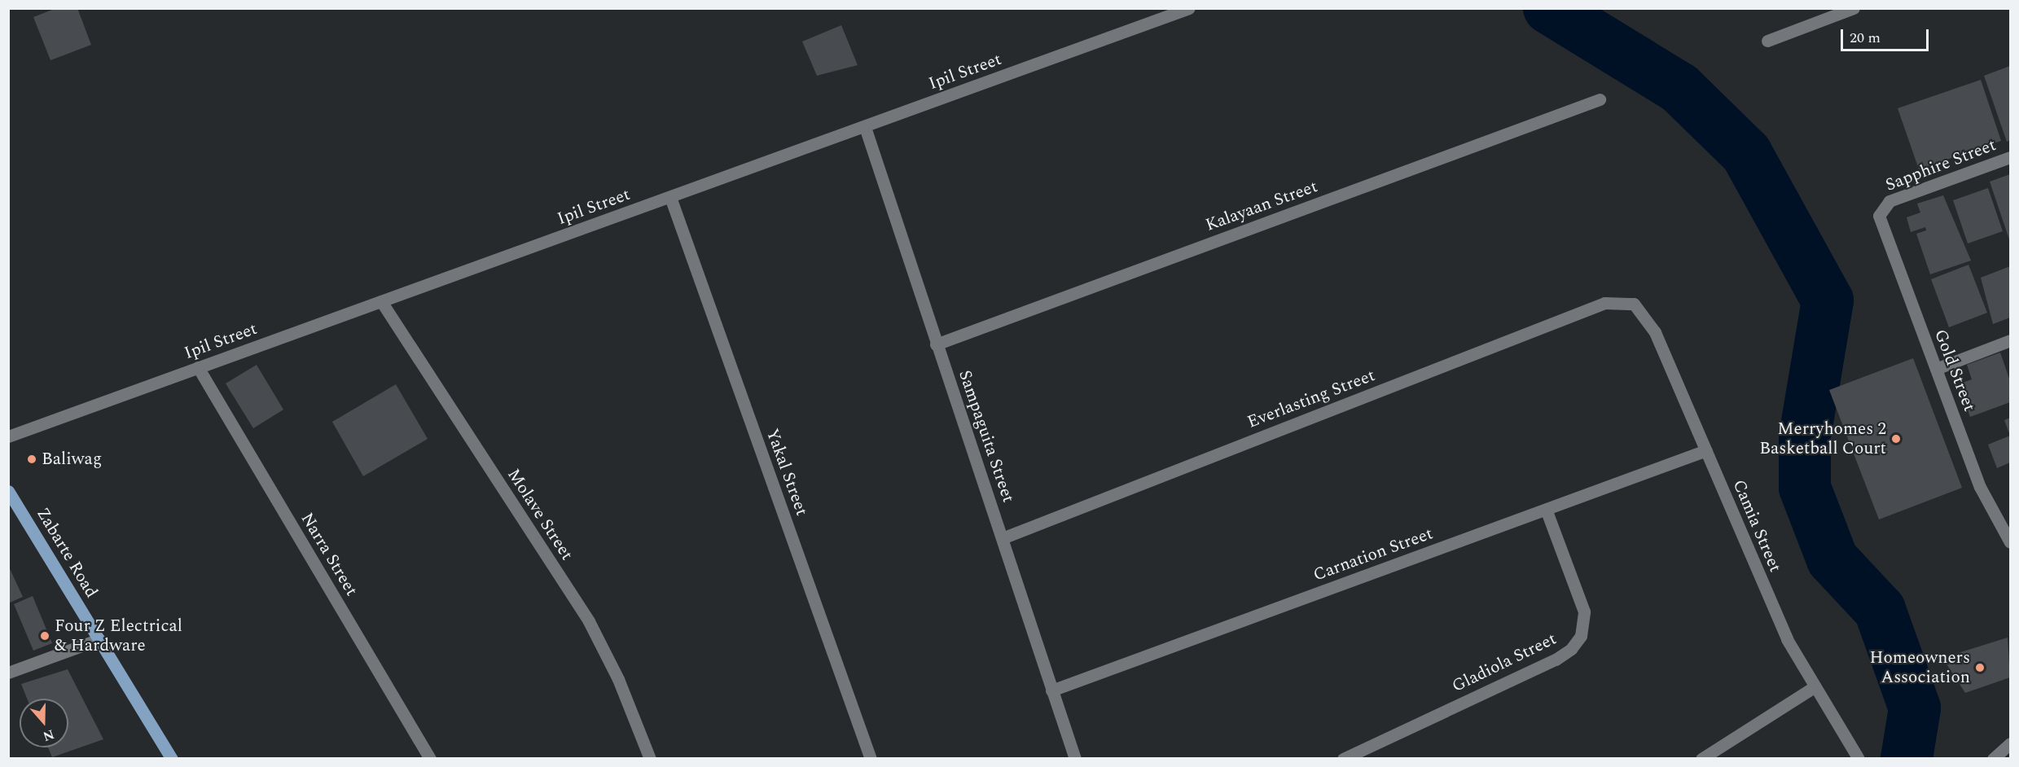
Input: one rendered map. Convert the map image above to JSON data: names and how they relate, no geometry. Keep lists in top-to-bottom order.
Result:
{
  "streets": {
    "main road": ["Zabarte Road"],
    "street": [
      "Ipil Street",
      "Sapphire Street",
      "Kalayaan Street",
      "Gold Street",
      "Everlasting Street",
      "Sampaguita Street",
      "Yakal Street",
      "Molave Street",
      "Camia Street",
      "Narra Street",
      "Carnation Street",
      "Gladiola Street"
    ]
  },
  "crossings": [
    ["Ipil Street", "Sampaguita Street"],
    ["Ipil Street", "Yakal Street"],
    ["Ipil Street", "Molave Street"],
    ["Ipil Street", "Narra Street"],
    ["Sapphire Street", "Gold Street"],
    ["Kalayaan Street", "Sampaguita Street"],
    ["Everlasting Street", "Sampaguita Street"],
    ["Everlasting Street", "Camia Street"],
    ["Sampaguita Street", "Carnation Street"],
    ["Camia Street", "Carnation Street"],
    ["Carnation Street", "Gladiola Street"]
  ],
  "places": [
    "Merryhomes 2 Basketball Court",
    "Baliwag",
    "Four Z Electrical & Hardware",
    "Homeowners Association"
  ],
  "scale_bar": "20 m",
  "north": "bottom"
}
